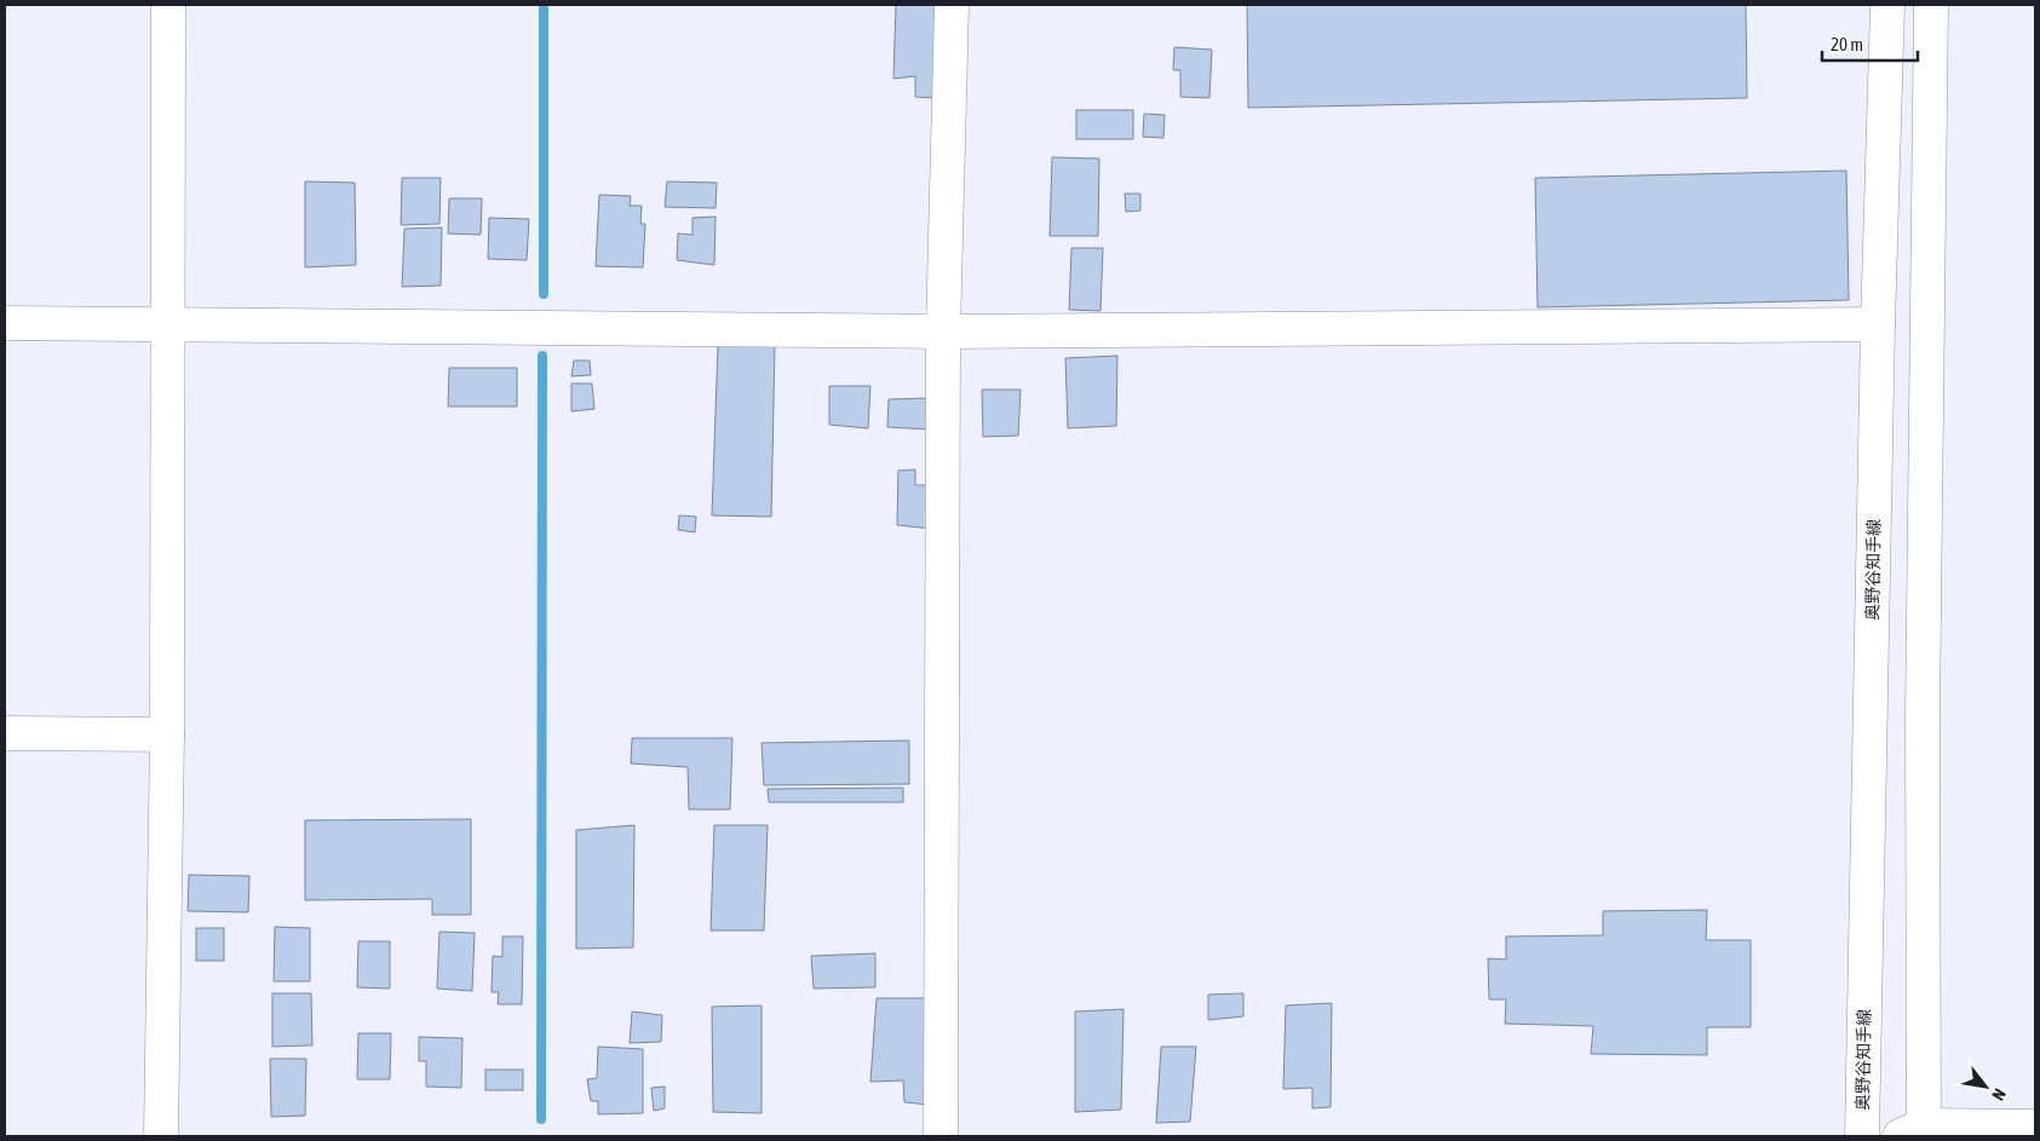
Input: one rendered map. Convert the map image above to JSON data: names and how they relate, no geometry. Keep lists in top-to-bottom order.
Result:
{
  "streets": {
    "street": ["奥野谷知手線"]
  },
  "scale_bar": "20 m",
  "north": "bottom right"
}
